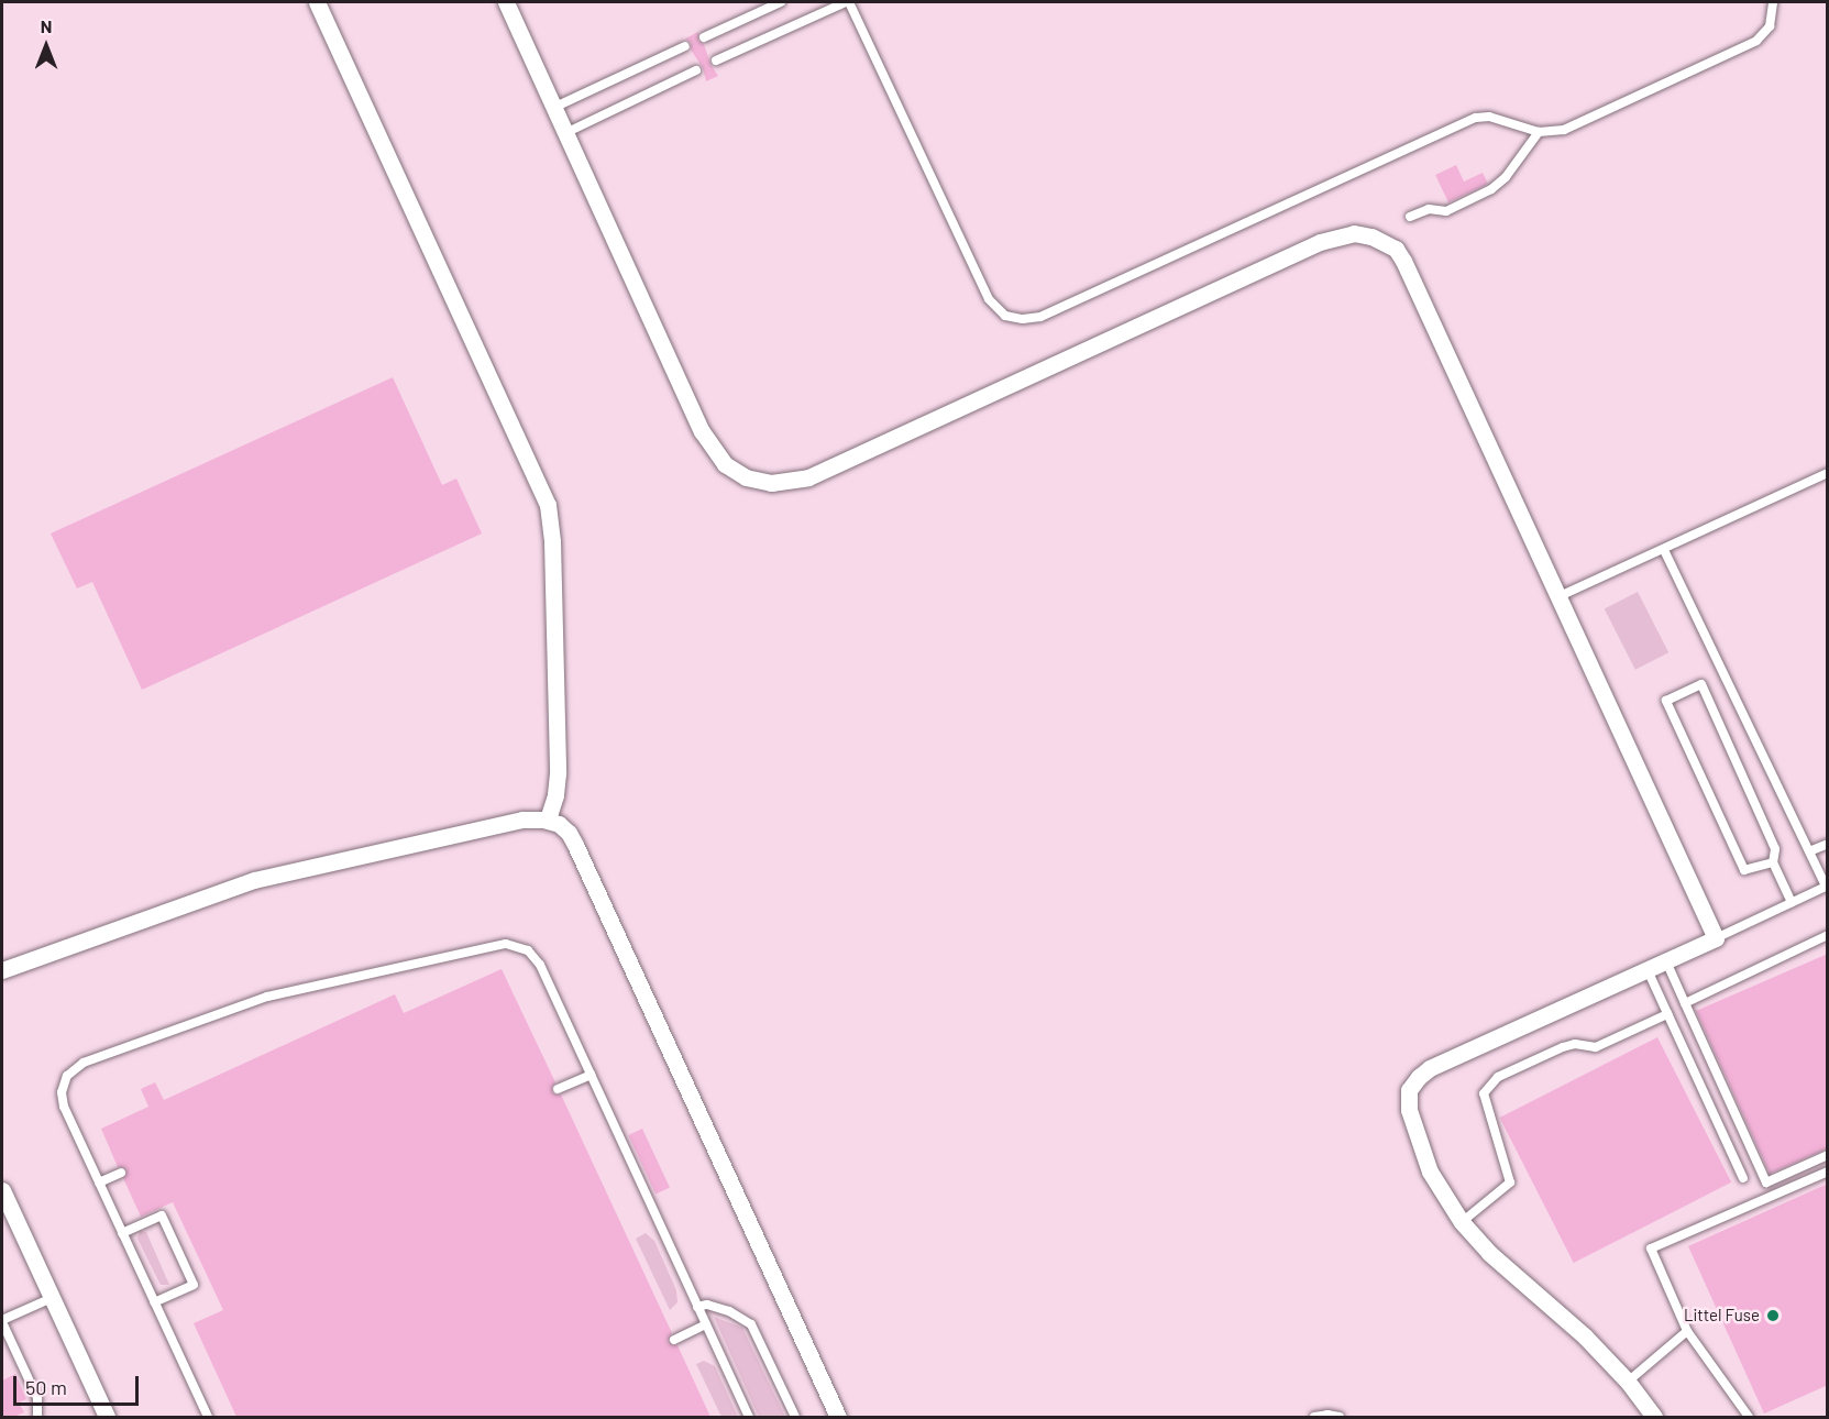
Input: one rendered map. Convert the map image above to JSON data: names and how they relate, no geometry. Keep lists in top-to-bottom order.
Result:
{
  "places": ["Littel Fuse"],
  "scale_bar": "50 m",
  "north": "top"
}
